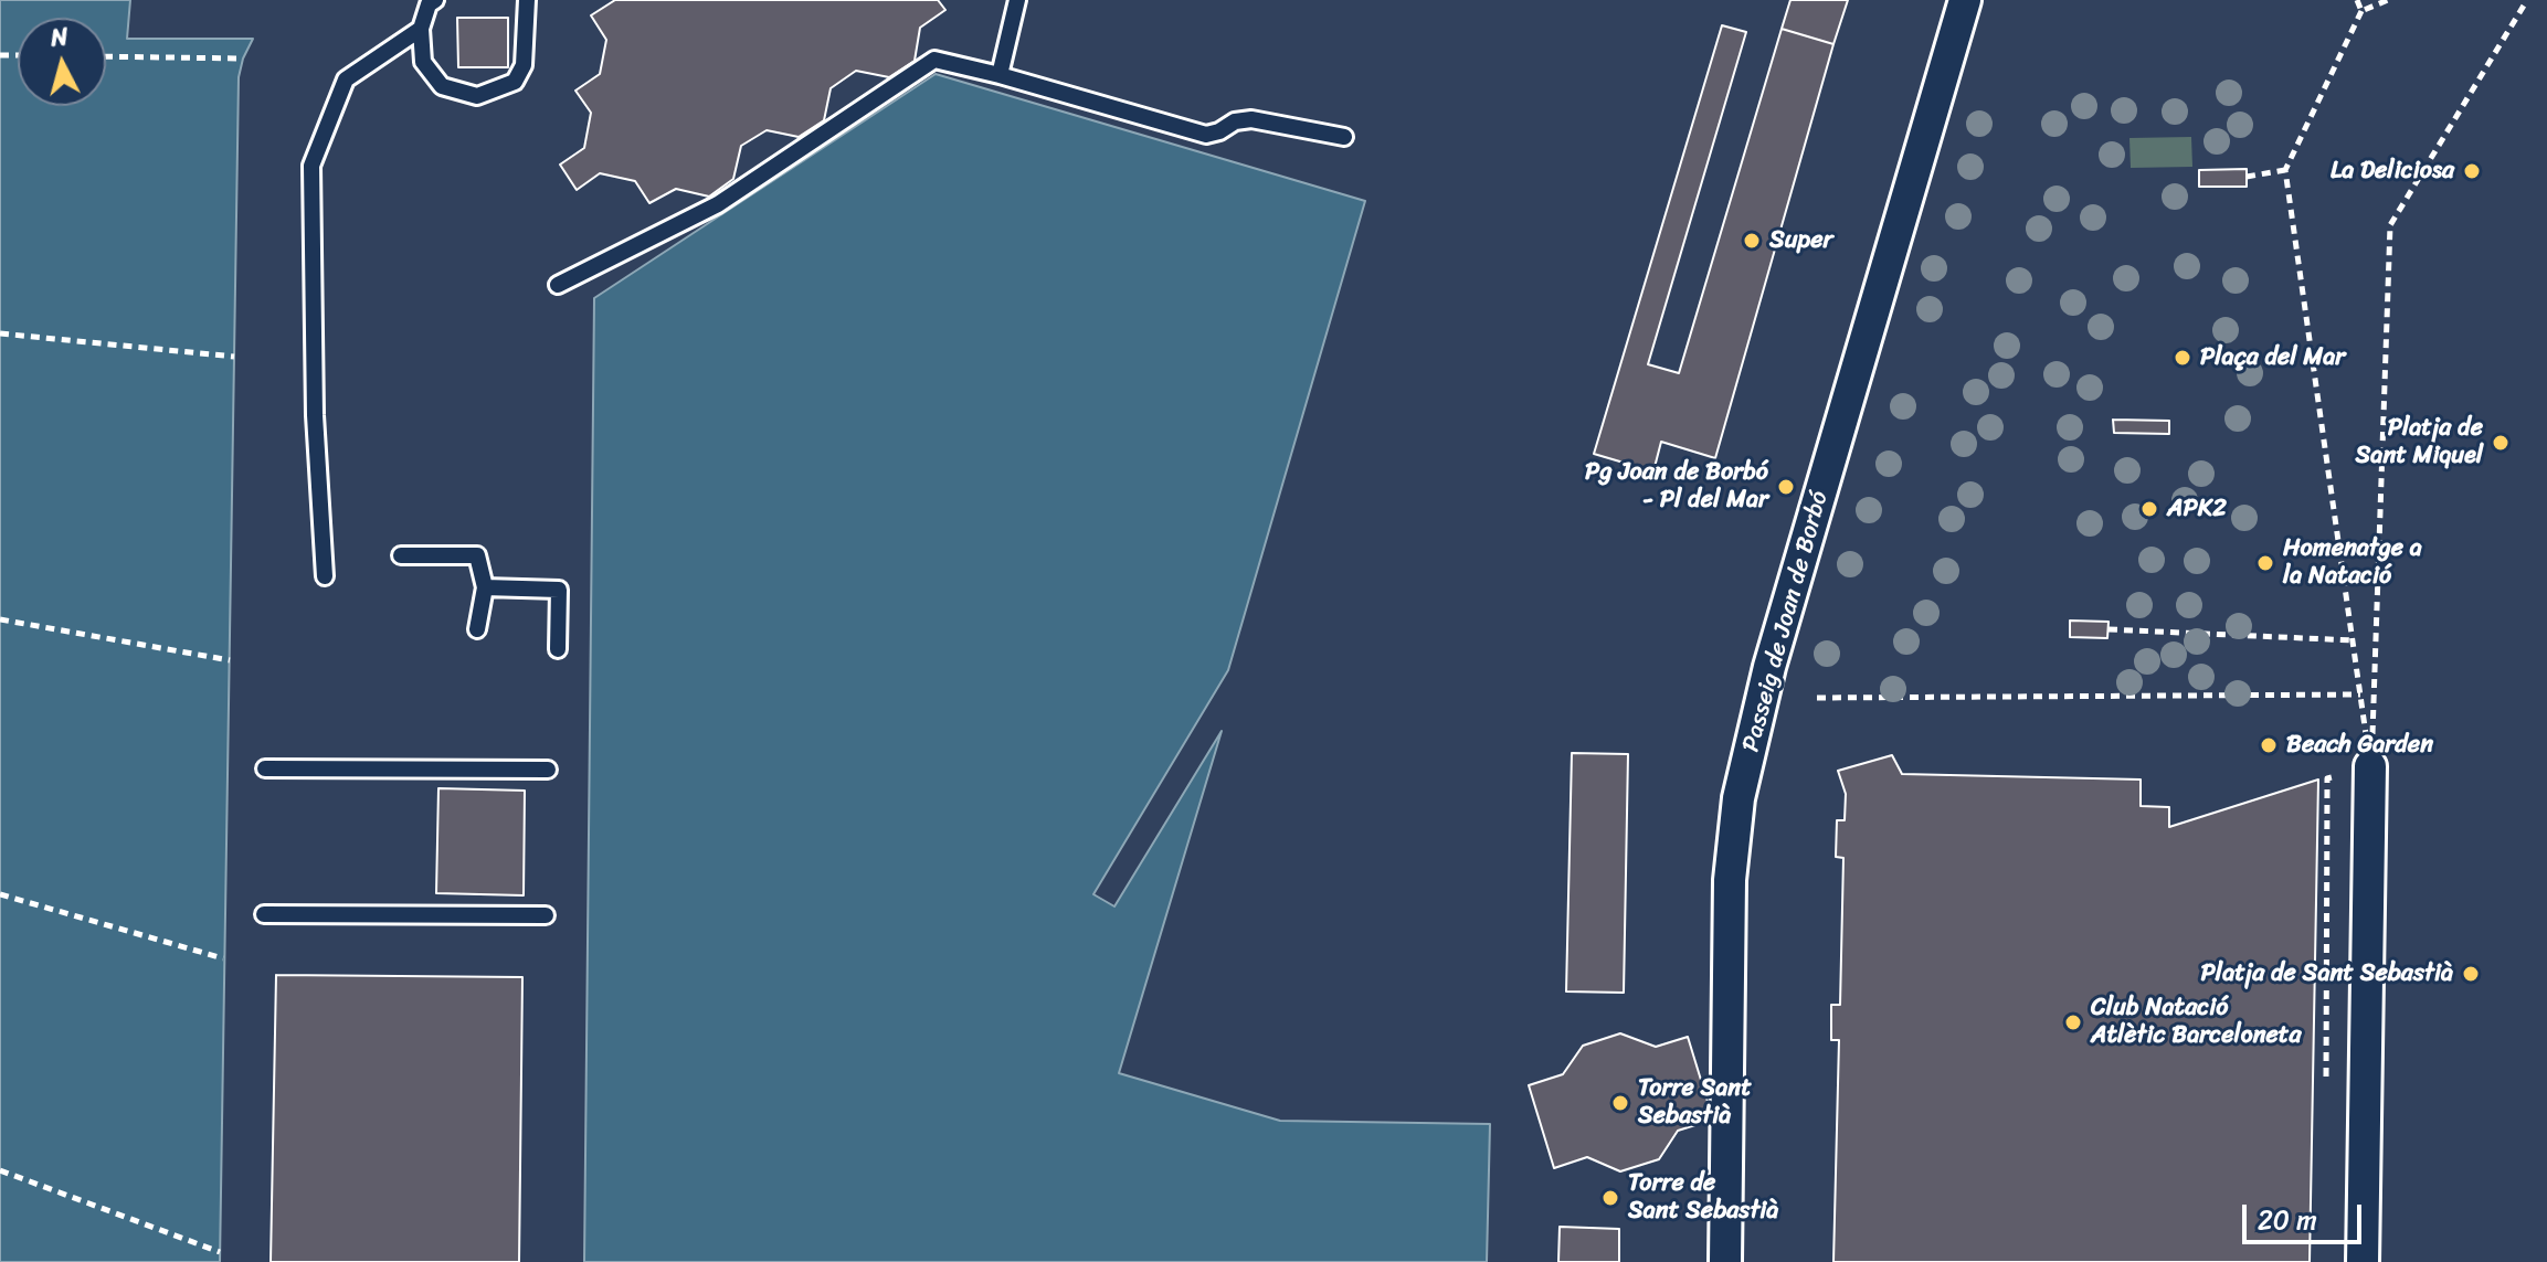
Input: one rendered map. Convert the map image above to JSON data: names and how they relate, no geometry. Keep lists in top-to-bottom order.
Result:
{
  "streets": {
    "street": ["Passeig de Joan de Borbó"]
  },
  "places": [
    "La Deliciosa",
    "Super",
    "Plaça del Mar",
    "Platja de Sant Miquel",
    "Pg Joan de Borbó - Pl del Mar",
    "APK2",
    "Homenatge a la Natació",
    "Beach Garden",
    "Platja de Sant Sebastià",
    "Club Natació Atlètic Barceloneta",
    "Torre Sant Sebastià",
    "Torre de Sant Sebastià"
  ],
  "scale_bar": "20 m",
  "north": "top"
}
